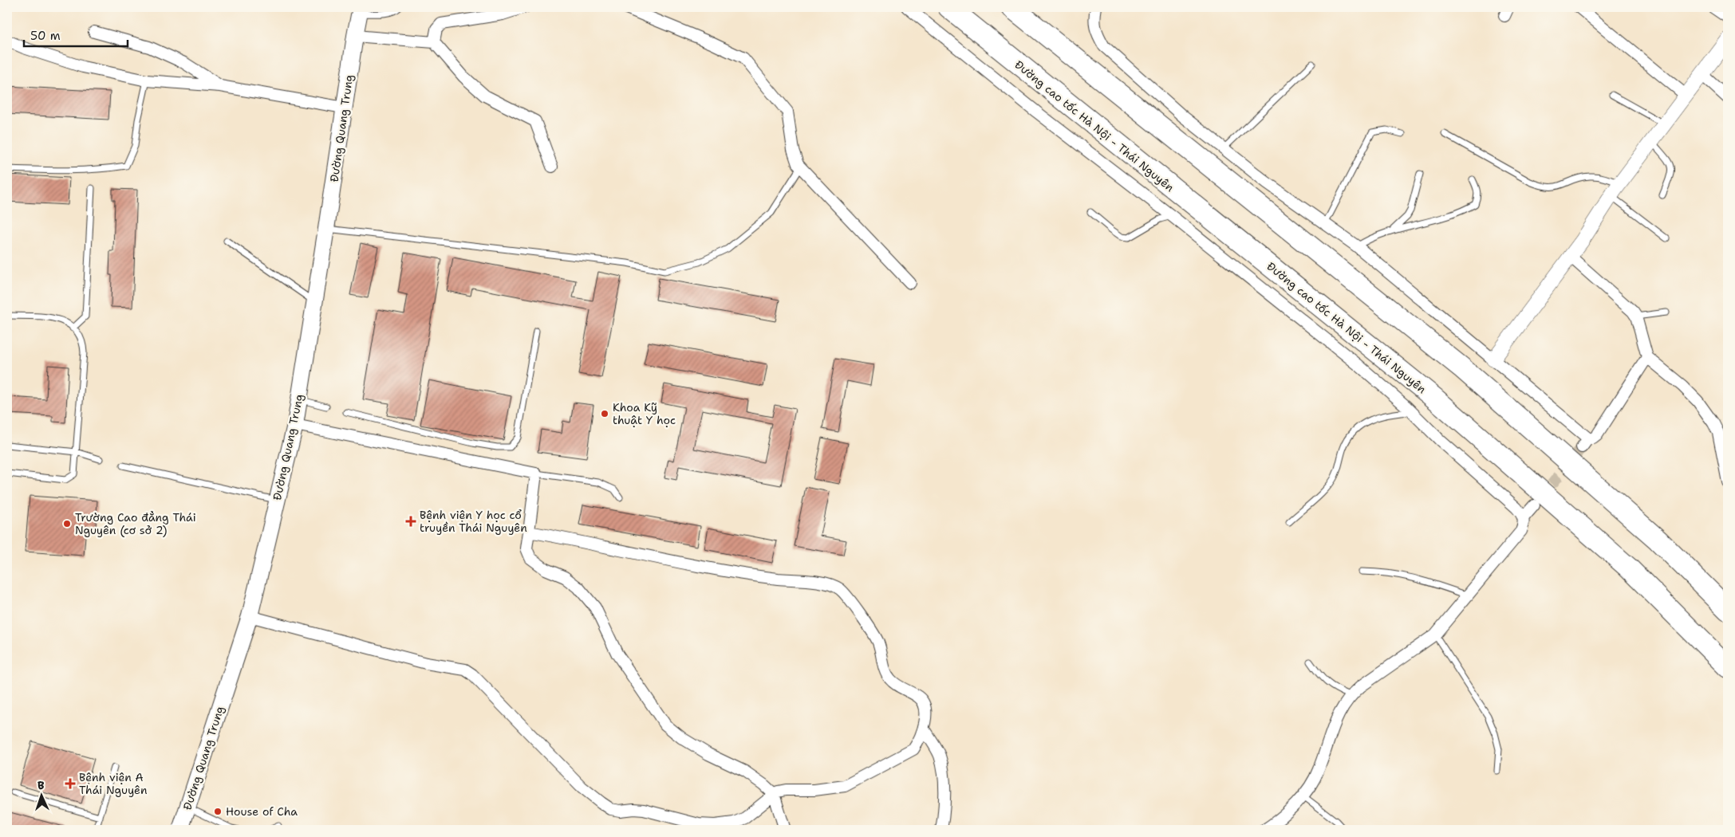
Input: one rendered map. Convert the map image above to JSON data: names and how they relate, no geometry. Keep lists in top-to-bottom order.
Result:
{
  "streets": {
    "highway": ["Đường cao tốc Hà Nội - Thái Nguyên"],
    "main road": ["Đường Quang Trung"]
  },
  "places": {
    "other": ["Khoa Kỹ thuật Y học", "Trường Cao đẳng Thái Nguyên (cơ sở 2)", "House of Cha"],
    "health": ["Bệnh viện Y học cổ truyền Thái Nguyên", "Bệnh viện A Thái Nguyên"]
  },
  "scale_bar": "50 m",
  "north": "top"
}
